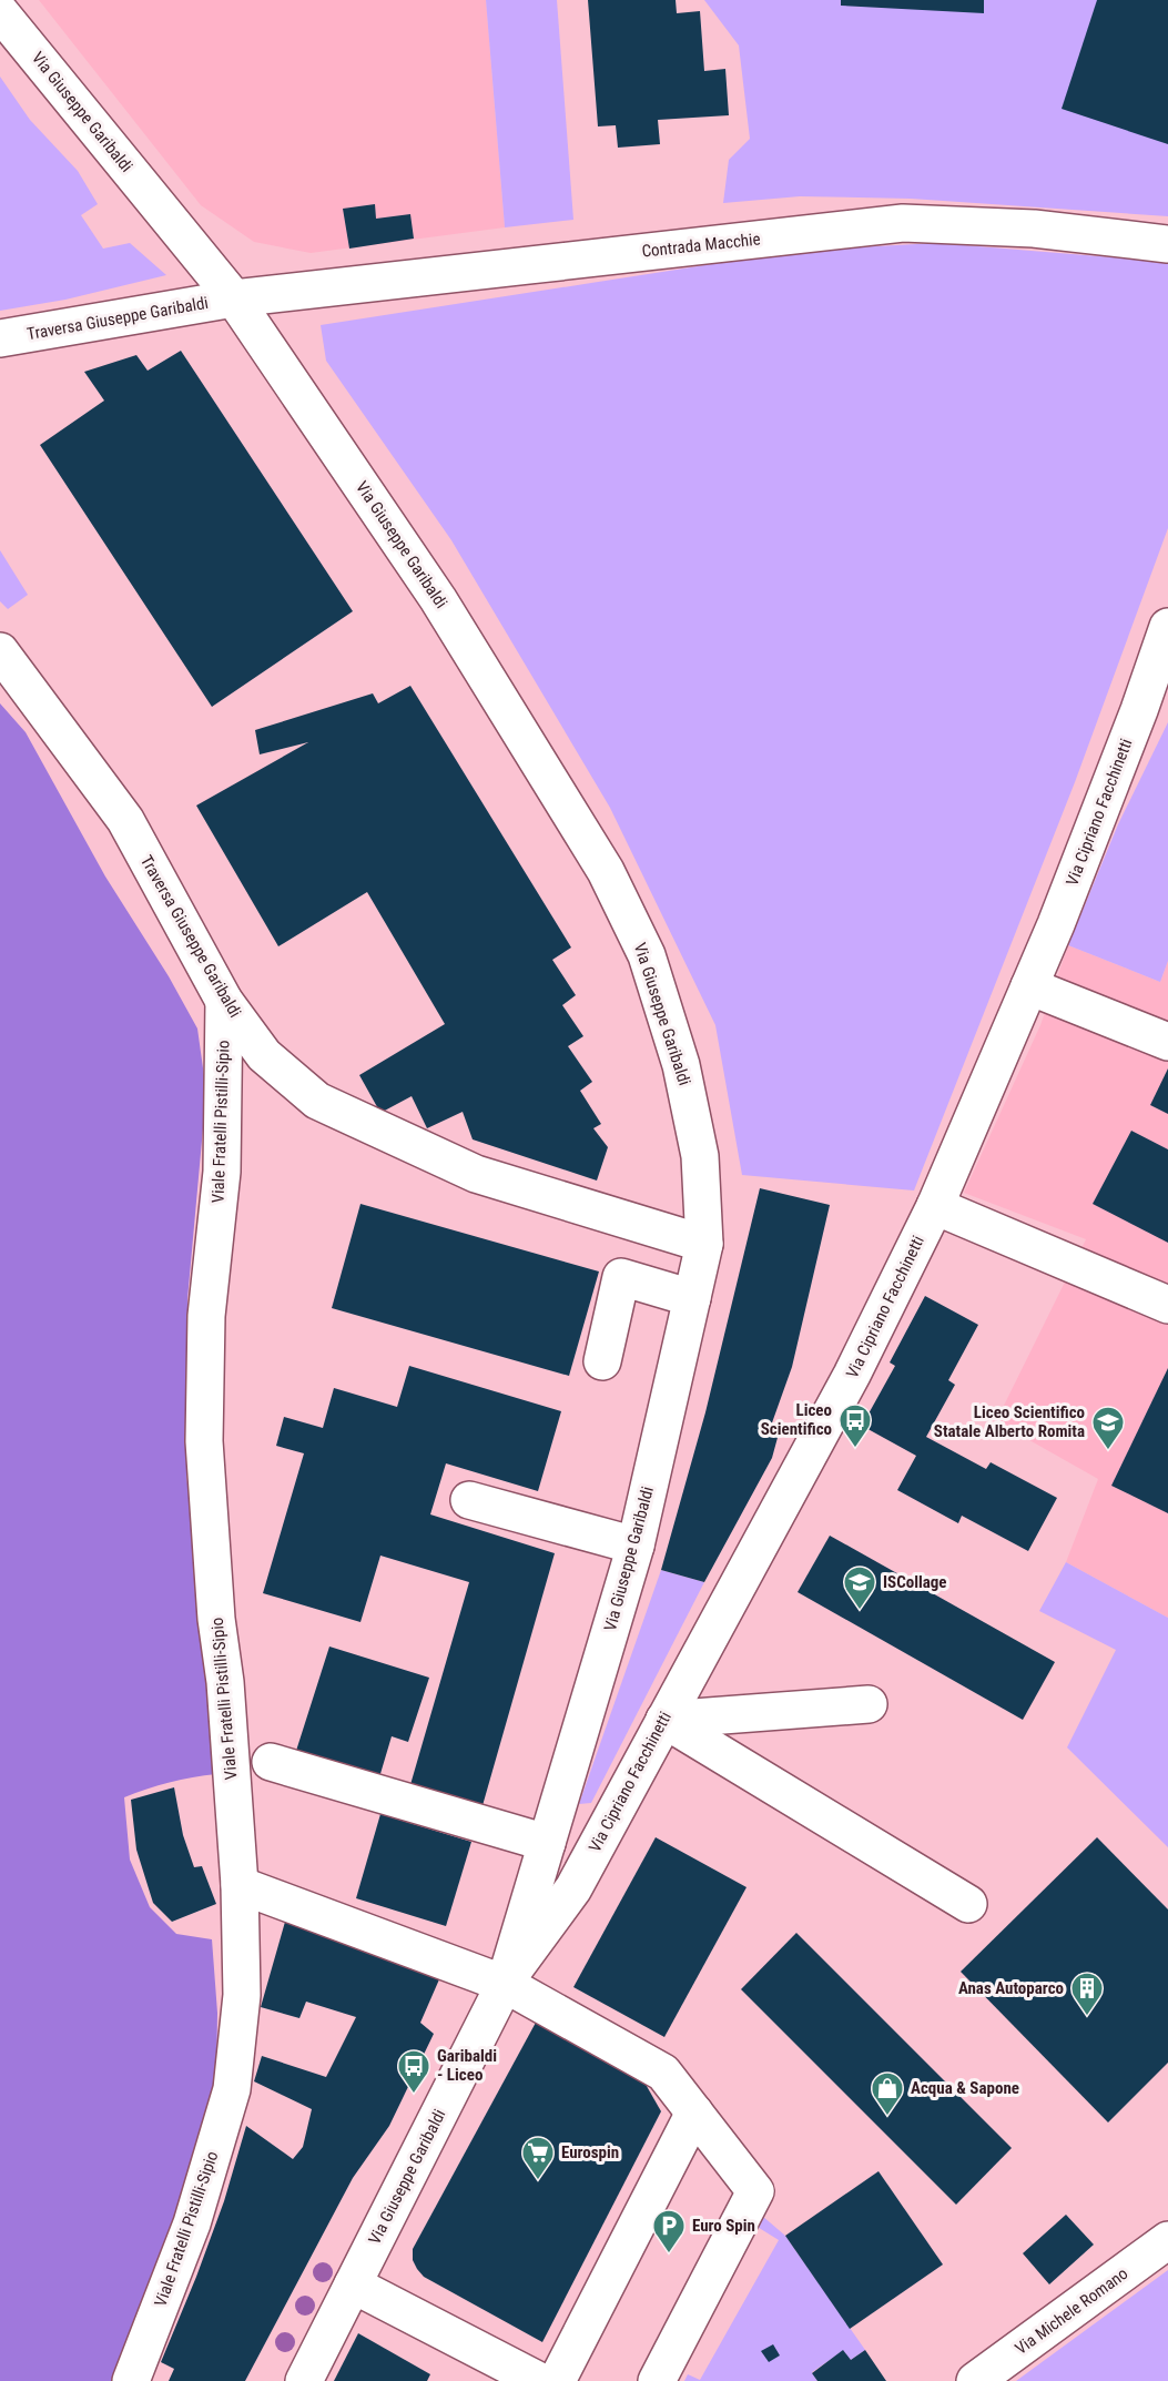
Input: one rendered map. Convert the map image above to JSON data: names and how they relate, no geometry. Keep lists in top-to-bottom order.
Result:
{
  "streets": {
    "street": [
      "Via Giuseppe Garibaldi",
      "Contrada Macchie",
      "Traversa Giuseppe Garibaldi",
      "Via Cipriano Facchinetti",
      "Viale Fratelli Pistilli-Sipio",
      "Via Michele Romano"
    ]
  },
  "crossings": [
    ["Via Giuseppe Garibaldi", "Contrada Macchie"],
    ["Via Giuseppe Garibaldi", "Traversa Giuseppe Garibaldi"],
    ["Via Giuseppe Garibaldi", "Via Cipriano Facchinetti"],
    ["Contrada Macchie", "Traversa Giuseppe Garibaldi"],
    ["Traversa Giuseppe Garibaldi", "Viale Fratelli Pistilli-Sipio"]
  ],
  "places": {
    "bus stop": ["Liceo Scientifico", "Garibaldi - Liceo"],
    "school or university": ["Liceo Scientifico Statale Alberto Romita", "ISCollage"],
    "building": ["Anas Autoparco"],
    "shop": ["Acqua & Sapone"],
    "supermarket": ["Eurospin"],
    "parking": ["Euro Spin"]
  }
}
